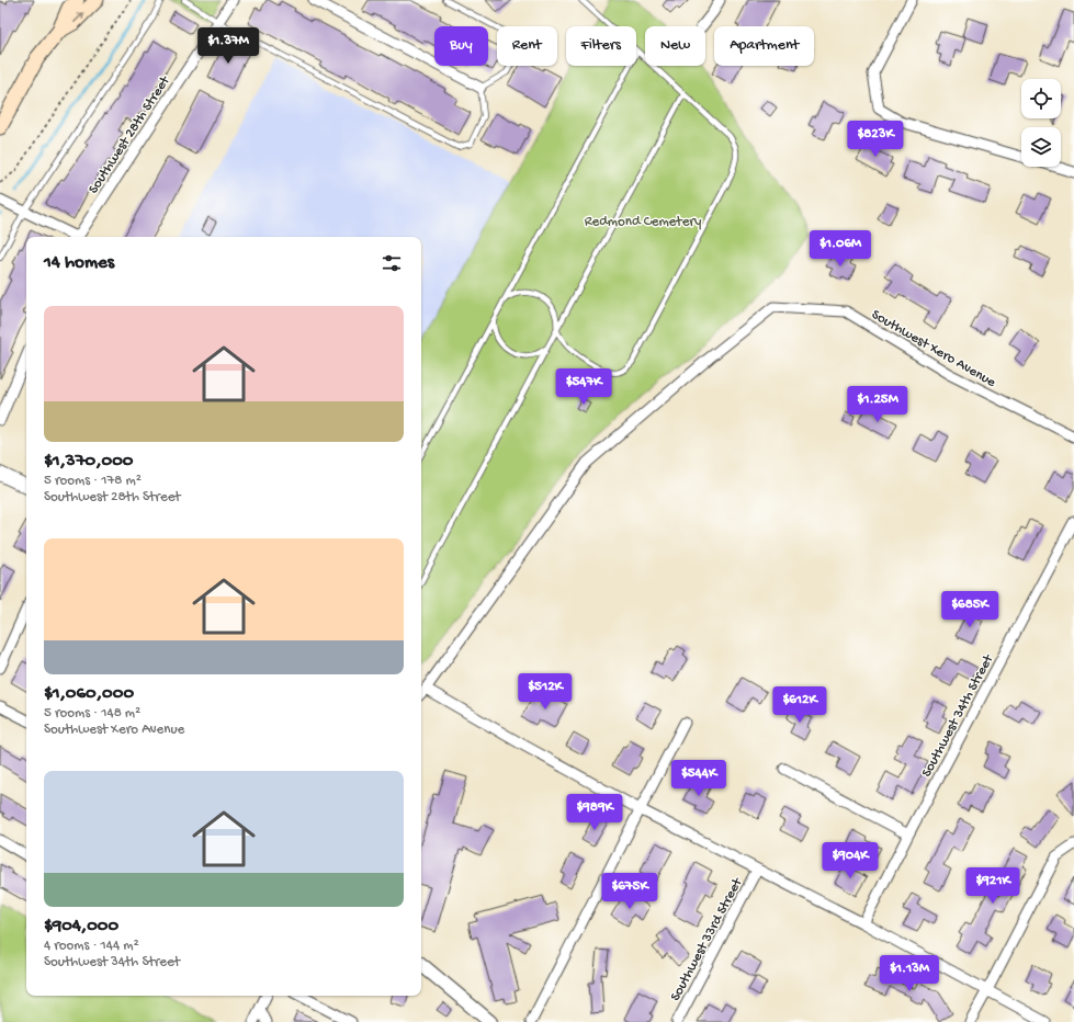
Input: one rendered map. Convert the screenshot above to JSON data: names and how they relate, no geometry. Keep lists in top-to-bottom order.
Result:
{
  "streets": {
    "street": [
      "Southwest 28th Street",
      "Southwest Xero Avenue",
      "Southwest 34th Street",
      "Southwest 33rd Street"
    ]
  },
  "parks": ["Redmond Cemetery"],
  "page": {
    "chip": [
      "Buy",
      "Rent",
      "Filters",
      "New",
      "Apartment"
    ],
    "price": [
      "$1.37M",
      "$823K",
      "$1.06M",
      "$547K",
      "$1.25M",
      "$685K",
      "$512K",
      "$612K",
      "$544K",
      "$989K",
      "$904K",
      "$921K",
      "$675K",
      "$1.13M"
    ],
    "heading": "14 homes",
    "list": [
      {
        "name": "$1,370,000",
        "note": "5 rooms · 178 m² · Southwest 28th Street"
      },
      {
        "name": "$1,060,000",
        "note": "5 rooms · 148 m² · Southwest Xero Avenue"
      },
      {
        "name": "$904,000",
        "note": "4 rooms · 144 m² · Southwest 34th Street"
      }
    ]
  }
}
